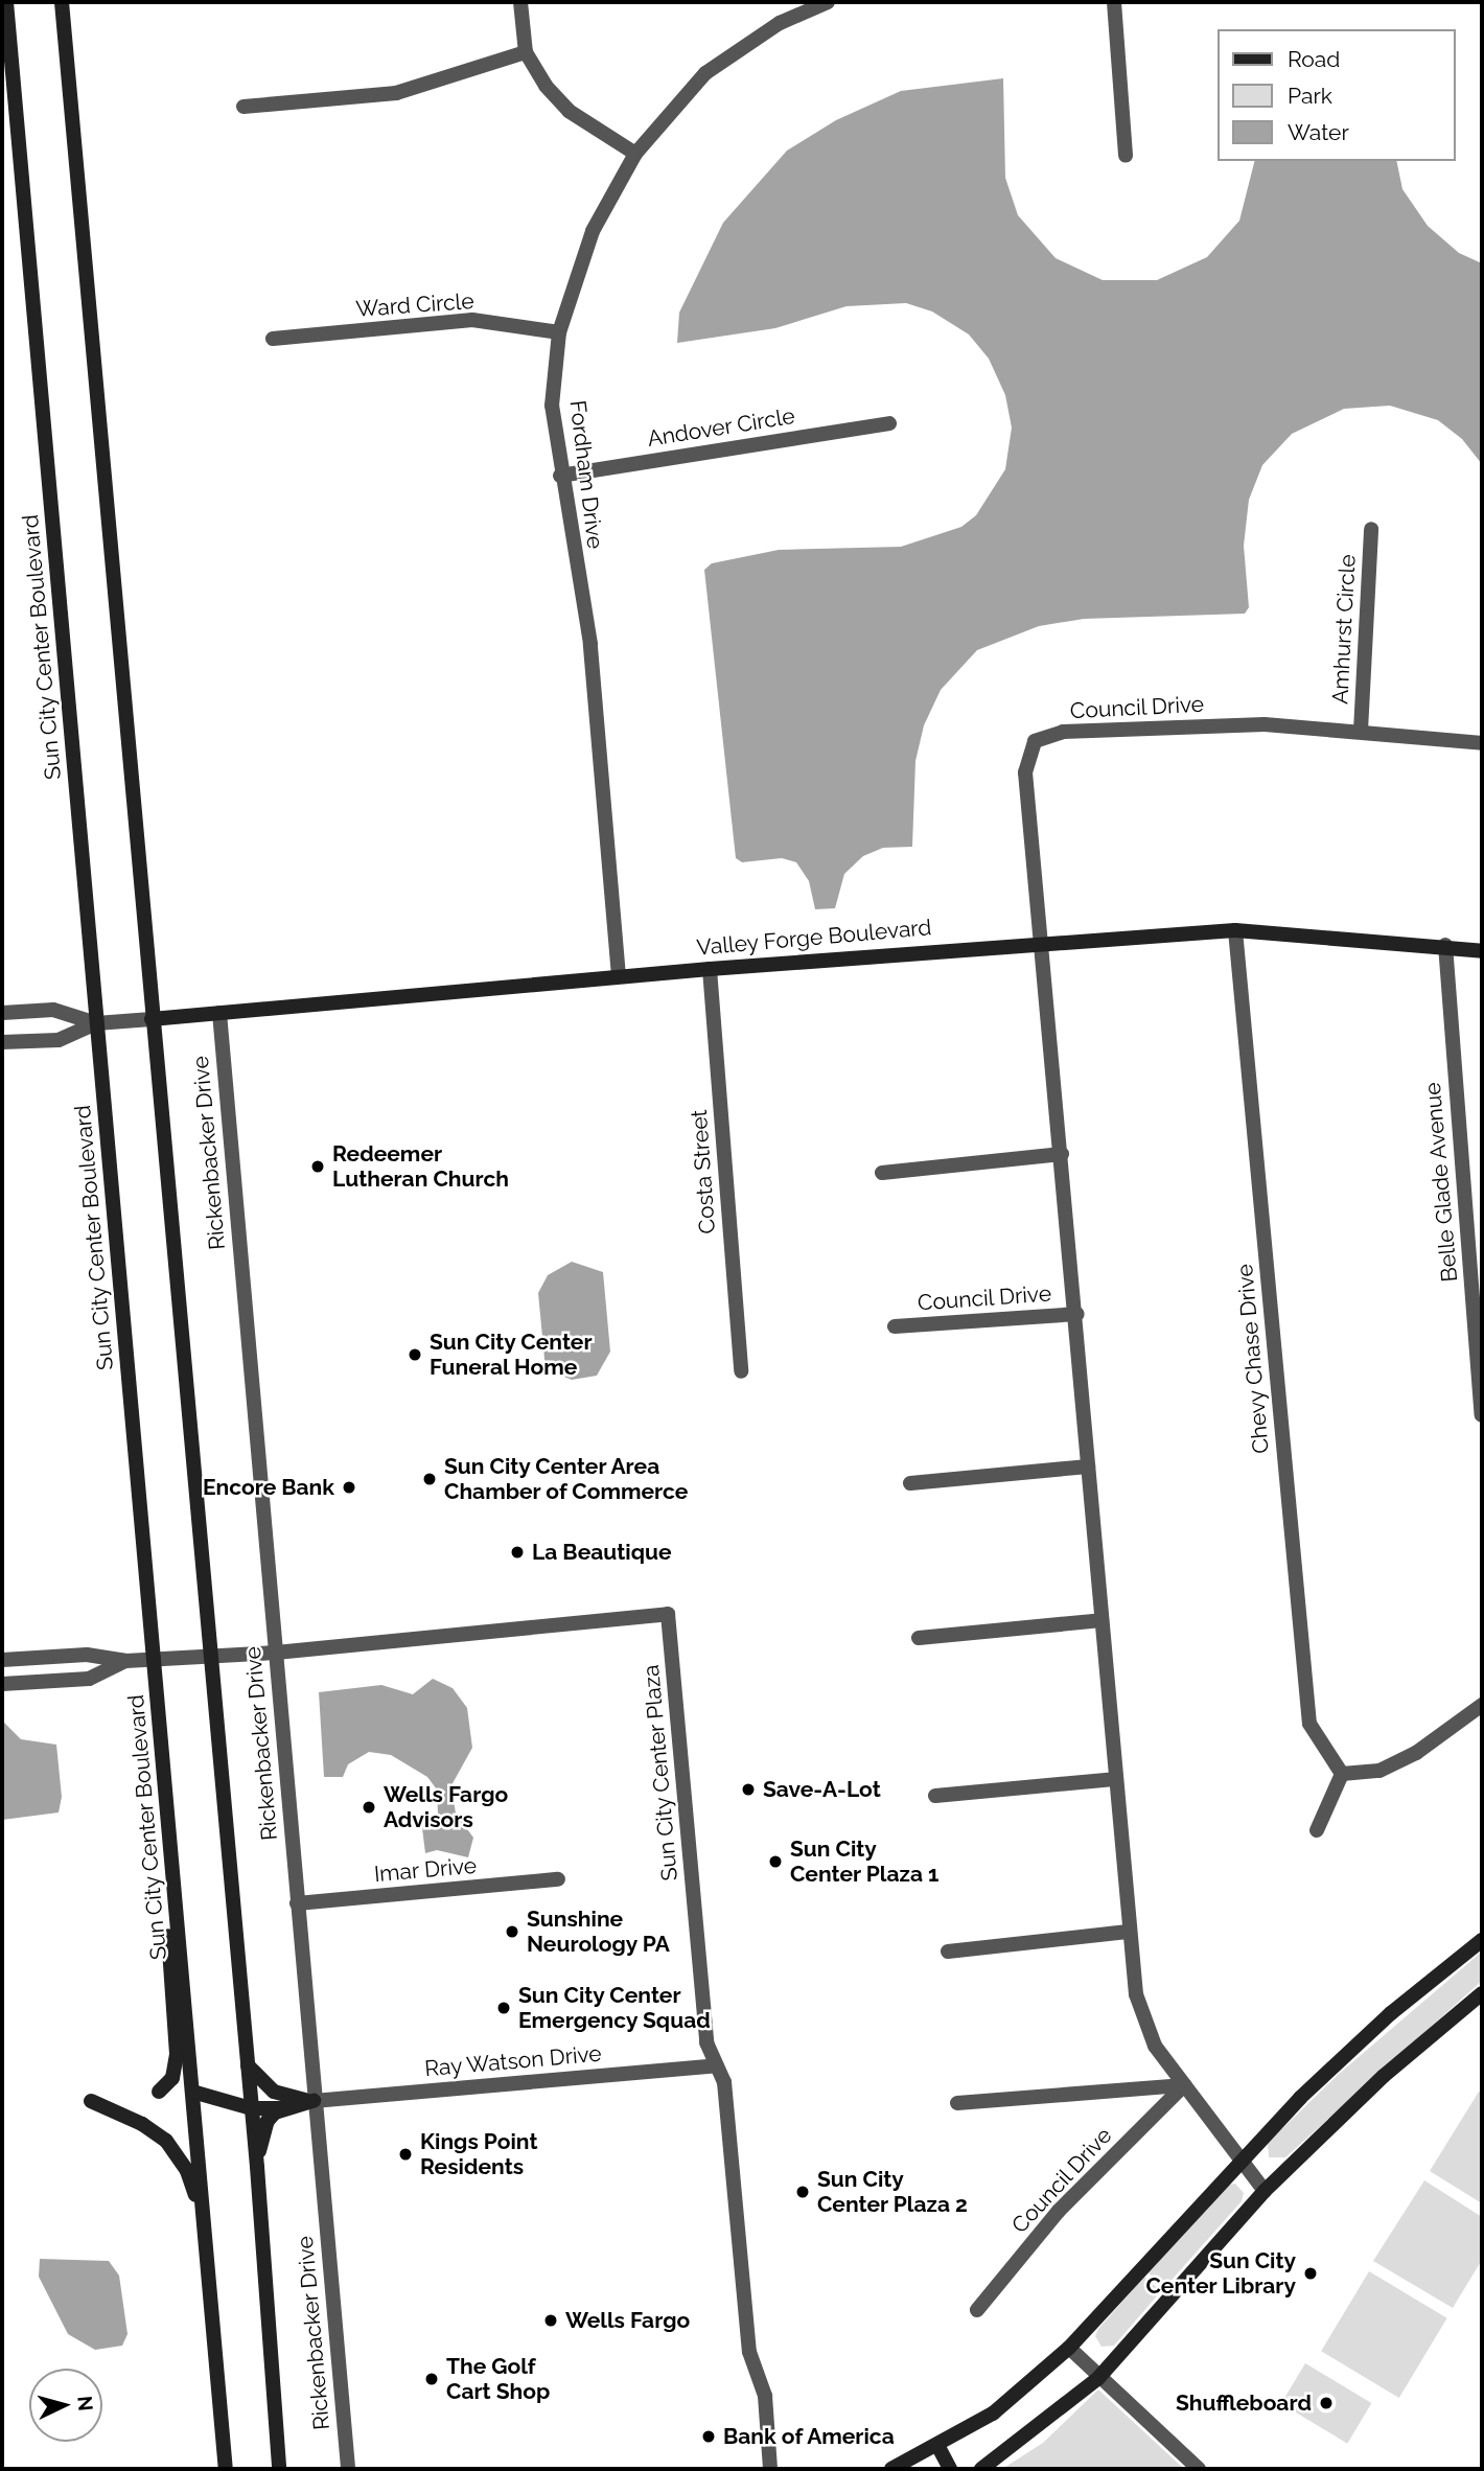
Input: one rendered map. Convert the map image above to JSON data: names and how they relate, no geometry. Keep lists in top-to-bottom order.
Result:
{
  "streets": {
    "main road": ["Sun City Center Boulevard", "Valley Forge Boulevard"],
    "street": [
      "Ward Circle",
      "Andover Circle",
      "Fordham Drive",
      "Amhurst Circle",
      "Council Drive",
      "Rickenbacker Drive",
      "Costa Street",
      "Belle Glade Avenue",
      "Chevy Chase Drive",
      "Sun City Center Plaza",
      "Imar Drive",
      "Ray Watson Drive"
    ]
  },
  "crossings": [
    ["Ward Circle", "Fordham Drive"],
    ["Andover Circle", "Fordham Drive"],
    ["Fordham Drive", "Valley Forge Boulevard"],
    ["Amhurst Circle", "Council Drive"],
    ["Sun City Center Boulevard", "Sun City Center Plaza"],
    ["Council Drive", "Valley Forge Boulevard"],
    ["Valley Forge Boulevard", "Rickenbacker Drive"],
    ["Valley Forge Boulevard", "Costa Street"],
    ["Valley Forge Boulevard", "Belle Glade Avenue"],
    ["Valley Forge Boulevard", "Chevy Chase Drive"],
    ["Rickenbacker Drive", "Sun City Center Plaza"],
    ["Rickenbacker Drive", "Imar Drive"],
    ["Rickenbacker Drive", "Ray Watson Drive"],
    ["Sun City Center Plaza", "Ray Watson Drive"]
  ],
  "places": [
    "Redeemer Lutheran Church",
    "Sun City Center Funeral Home",
    "Sun City Center Area Chamber of Commerce",
    "Encore Bank",
    "La Beautique",
    "Save-A-Lot",
    "Wells Fargo Advisors",
    "Sun City Center Plaza 1",
    "Sunshine Neurology PA",
    "Sun City Center Emergency Squad",
    "Kings Point Residents",
    "Sun City Center Plaza 2",
    "Sun City Center Library",
    "Wells Fargo",
    "The Golf Cart Shop",
    "Shuffleboard",
    "Bank of America"
  ],
  "legend": ["Road", "Park", "Water"],
  "north": "right"
}
